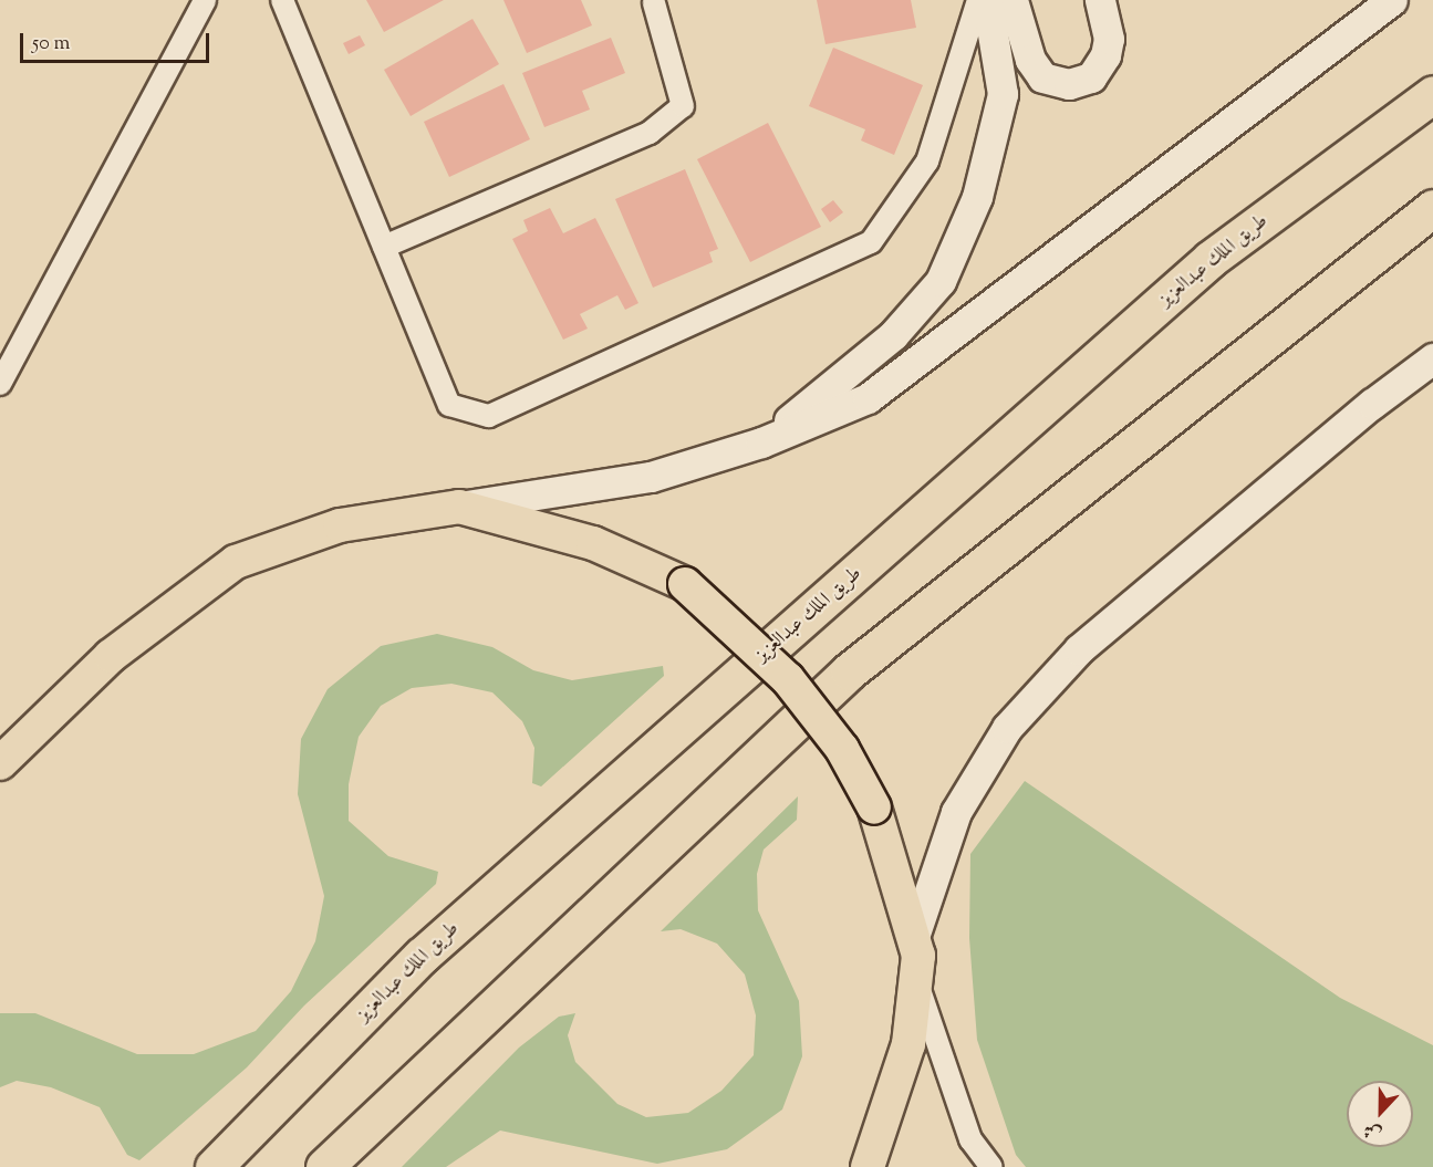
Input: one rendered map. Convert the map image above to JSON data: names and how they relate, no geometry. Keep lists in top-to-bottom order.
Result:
{
  "streets": {
    "highway": ["طريق الملك عبدالعزيز"]
  },
  "scale_bar": "50 m",
  "north": "bottom"
}
